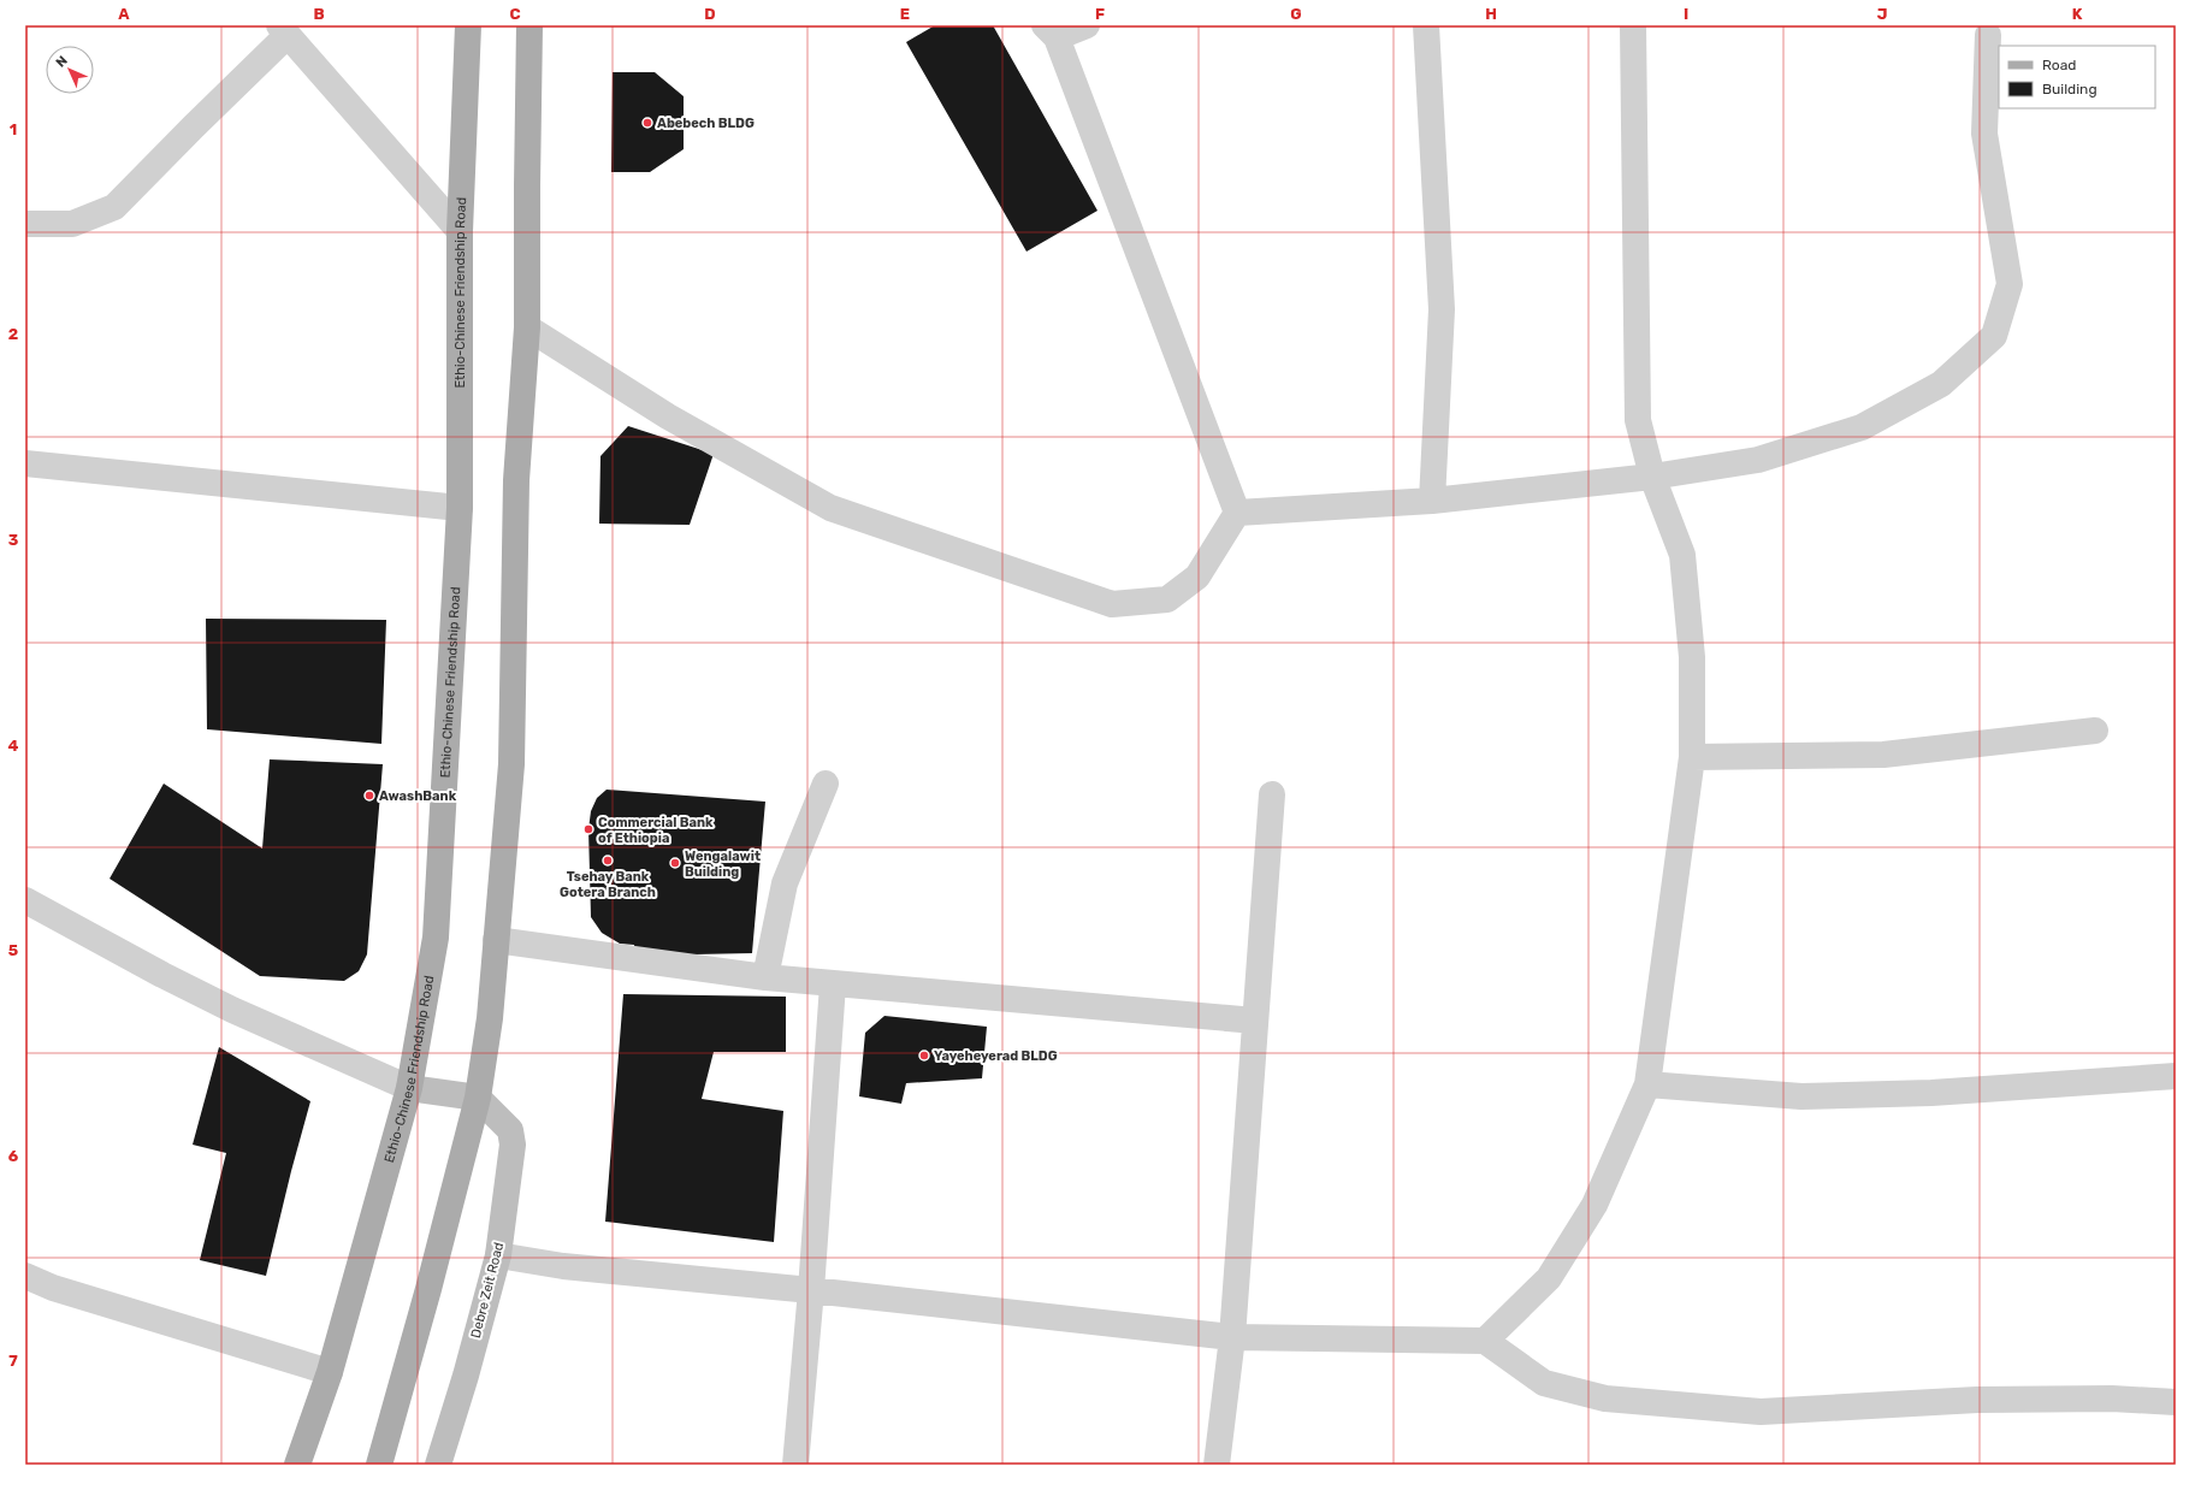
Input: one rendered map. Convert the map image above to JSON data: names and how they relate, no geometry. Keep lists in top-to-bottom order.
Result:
{
  "streets": {
    "main road": ["Ethio-Chinese Friendship Road", "Debre Zeit Road"]
  },
  "places": [
    "Abebech BLDG",
    "AwashBank",
    "Commercial Bank of Ethiopia",
    "Tsehay Bank Gotera Branch",
    "Wengalawit Building",
    "Yayeheyerad BLDG"
  ],
  "legend": ["Road", "Building"],
  "north": "top left",
  "grid": {
    "columns": [
      "A",
      "B",
      "C",
      "D",
      "E",
      "F",
      "G",
      "H",
      "I",
      "J",
      "K"
    ],
    "rows": [
      "1",
      "2",
      "3",
      "4",
      "5",
      "6",
      "7"
    ]
  }
}
